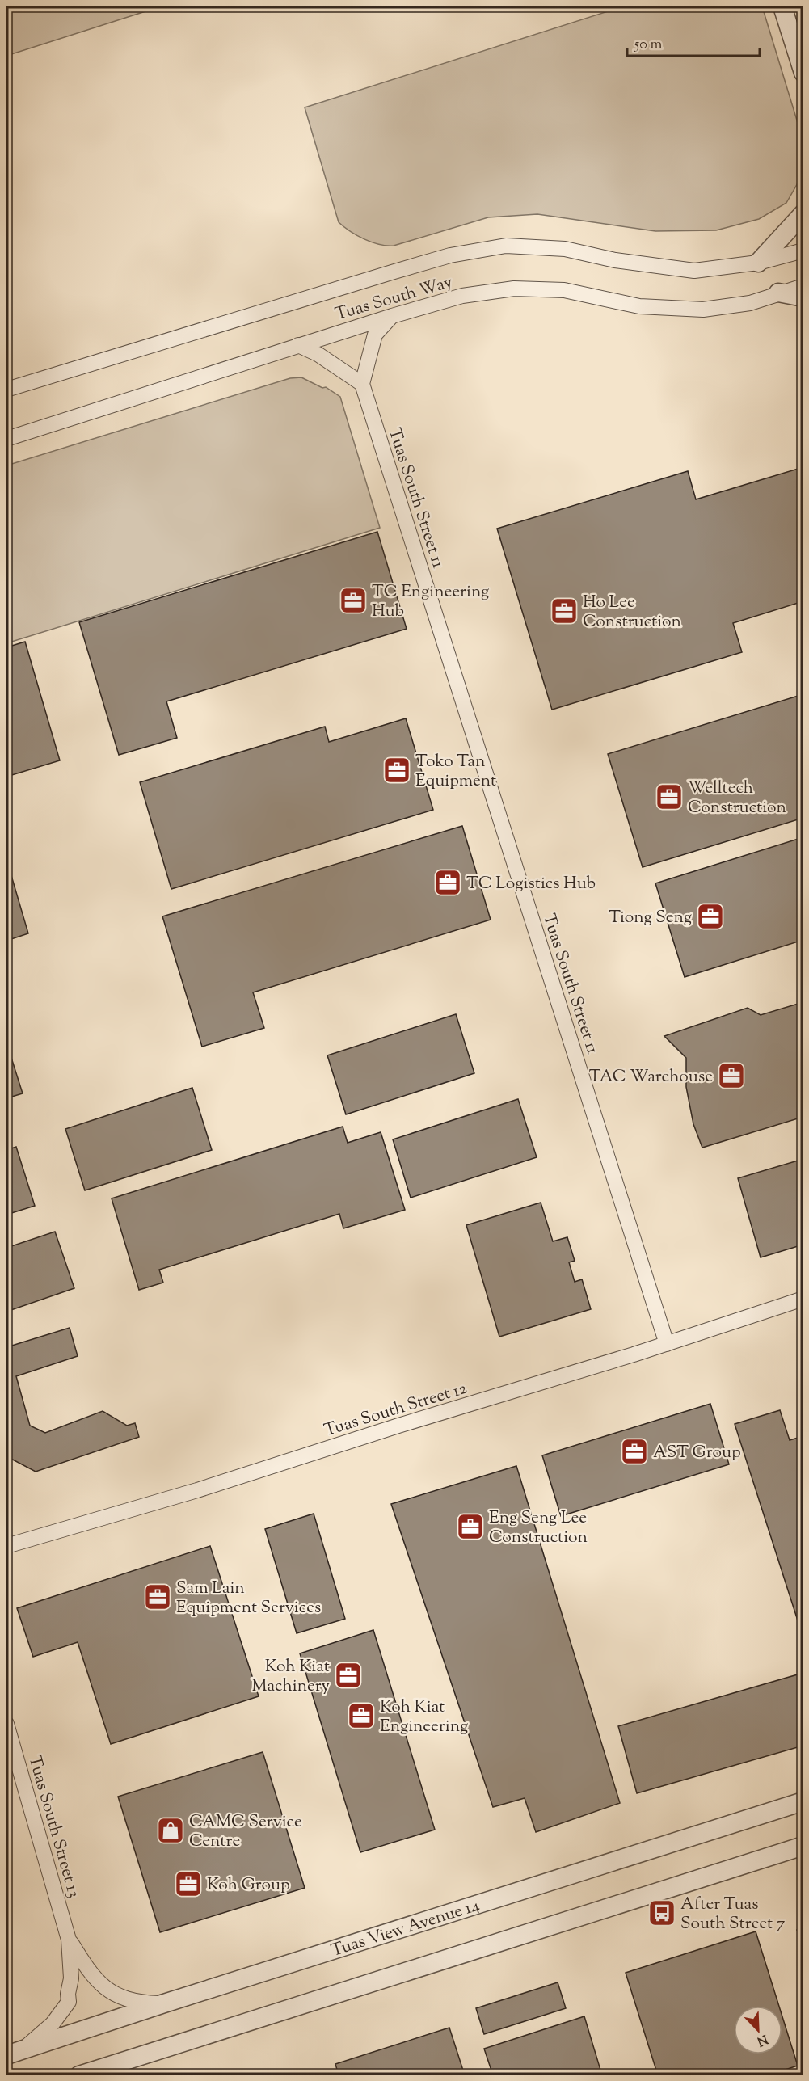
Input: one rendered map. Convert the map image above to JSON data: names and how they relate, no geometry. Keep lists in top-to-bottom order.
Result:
{
  "streets": {
    "street": [
      "Tuas South Way",
      "Tuas South Street 11",
      "Tuas South Street 12",
      "Tuas South Street 13",
      "Tuas View Avenue 14"
    ]
  },
  "crossings": [
    ["Tuas South Street 11", "Tuas South Street 12"],
    ["Tuas South Street 13", "Tuas View Avenue 14"]
  ],
  "places": {
    "office": [
      "TC Engineering Hub",
      "Ho Lee Construction",
      "Toko Tan Equipment",
      "Welltech Construction",
      "TC Logistics Hub",
      "Tiong Seng",
      "TAC Warehouse",
      "AST Group",
      "Eng Seng Lee Construction",
      "Sam Lain Equipment Services",
      "Koh Kiat Machinery",
      "Koh Kiat Engineering",
      "Koh Group"
    ],
    "shop": ["CAMC Service Centre"],
    "bus stop": ["After Tuas South Street 7"]
  },
  "scale_bar": "50 m",
  "north": "bottom right"
}
